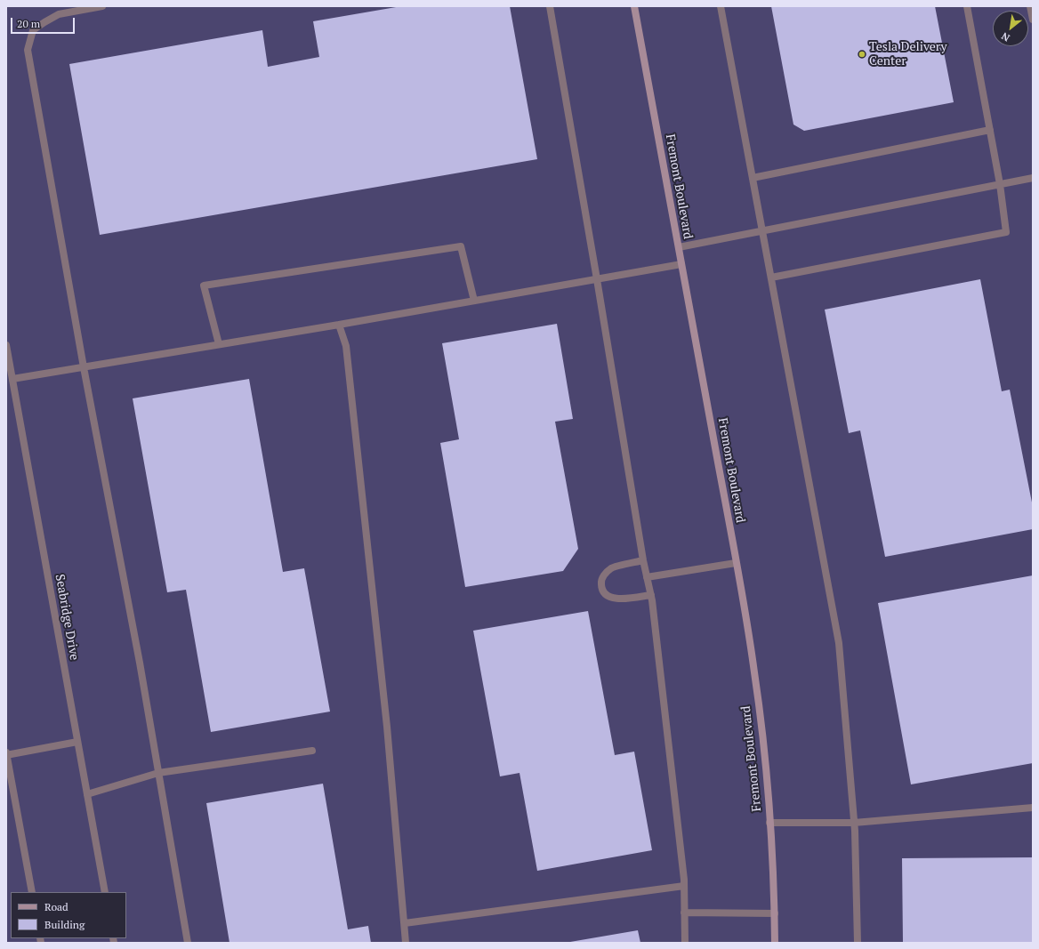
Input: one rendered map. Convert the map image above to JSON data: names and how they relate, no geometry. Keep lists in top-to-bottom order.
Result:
{
  "streets": {
    "main road": ["Fremont Boulevard"],
    "street": ["Seabridge Drive"]
  },
  "places": ["Tesla Delivery Center"],
  "legend": ["Road", "Building"],
  "scale_bar": "20 m",
  "north": "bottom left"
}
